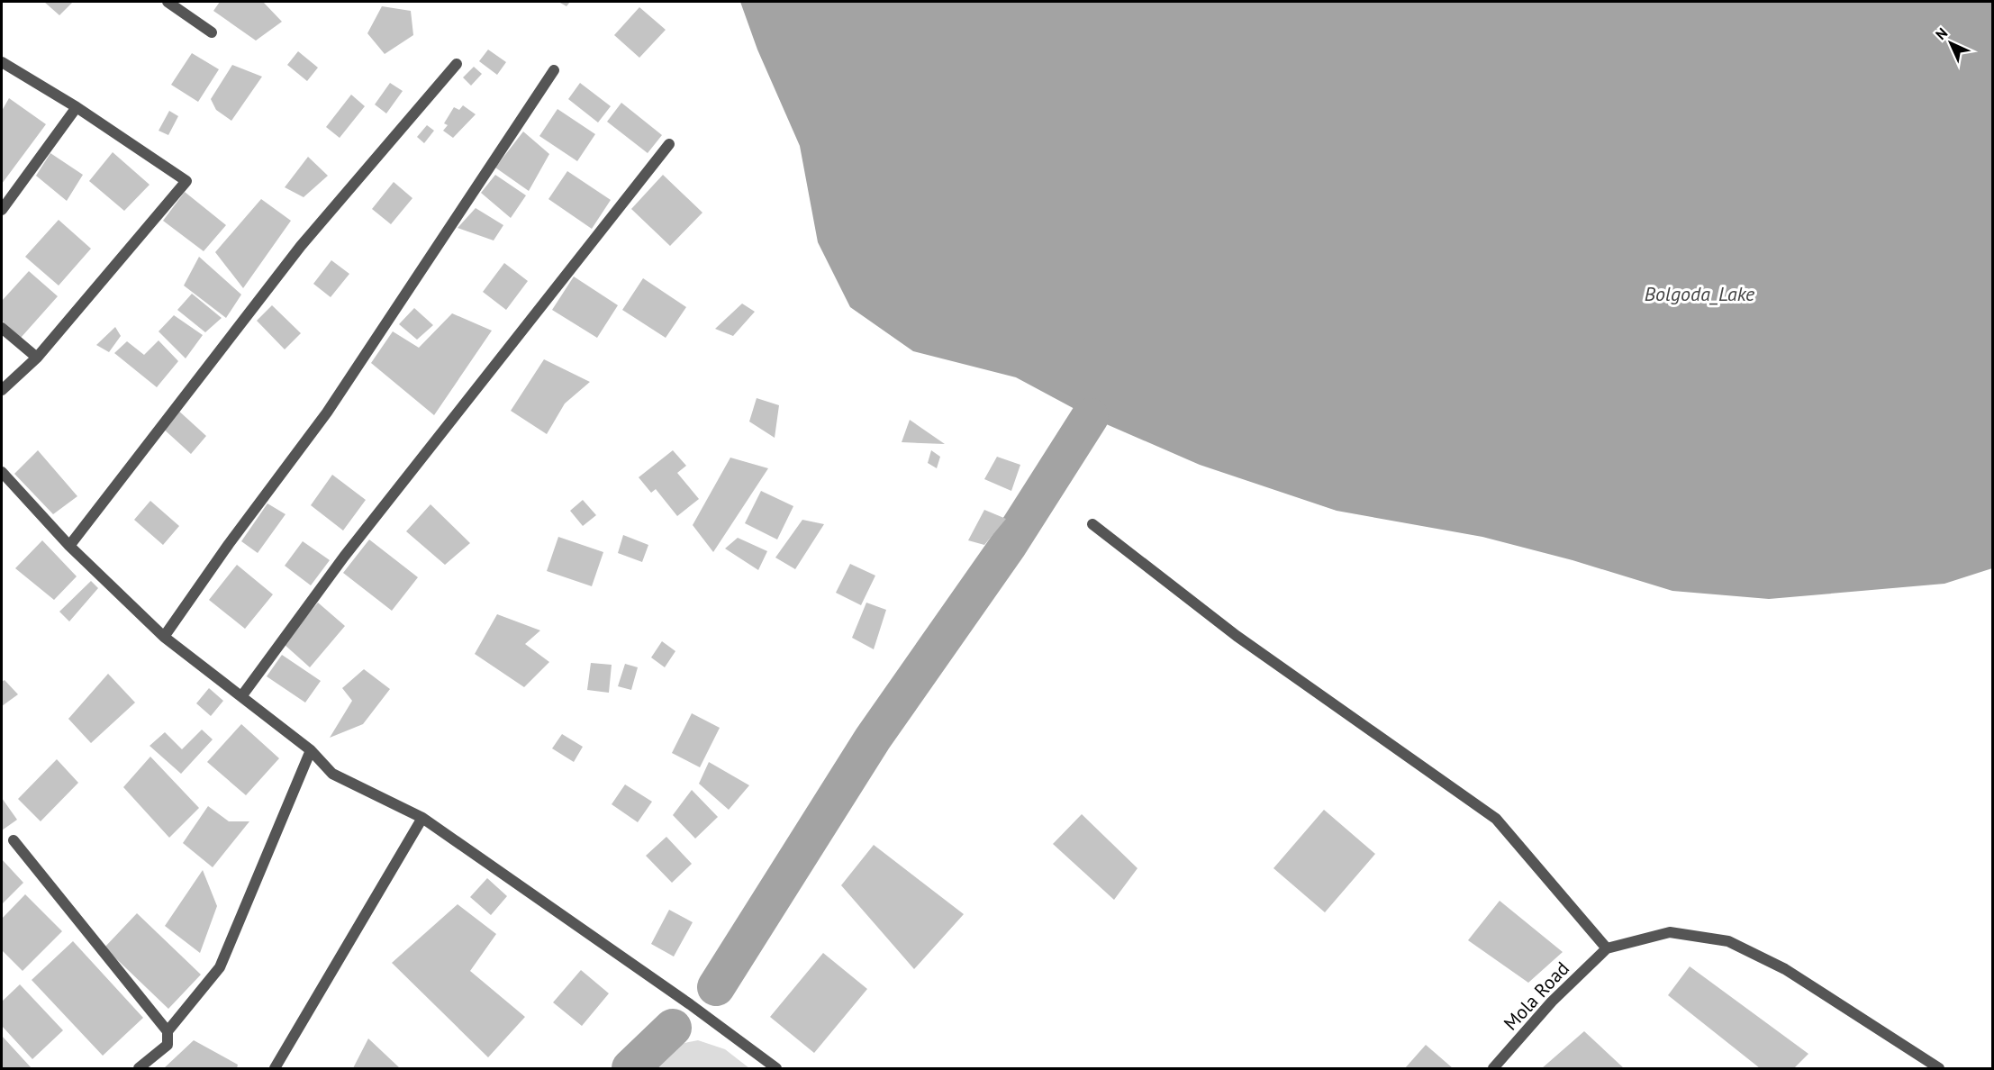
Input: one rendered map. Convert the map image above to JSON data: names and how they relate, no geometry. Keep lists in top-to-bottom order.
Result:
{
  "streets": {
    "street": ["Mola Road"]
  },
  "water": ["Bolgoda_Lake"],
  "north": "top left"
}
